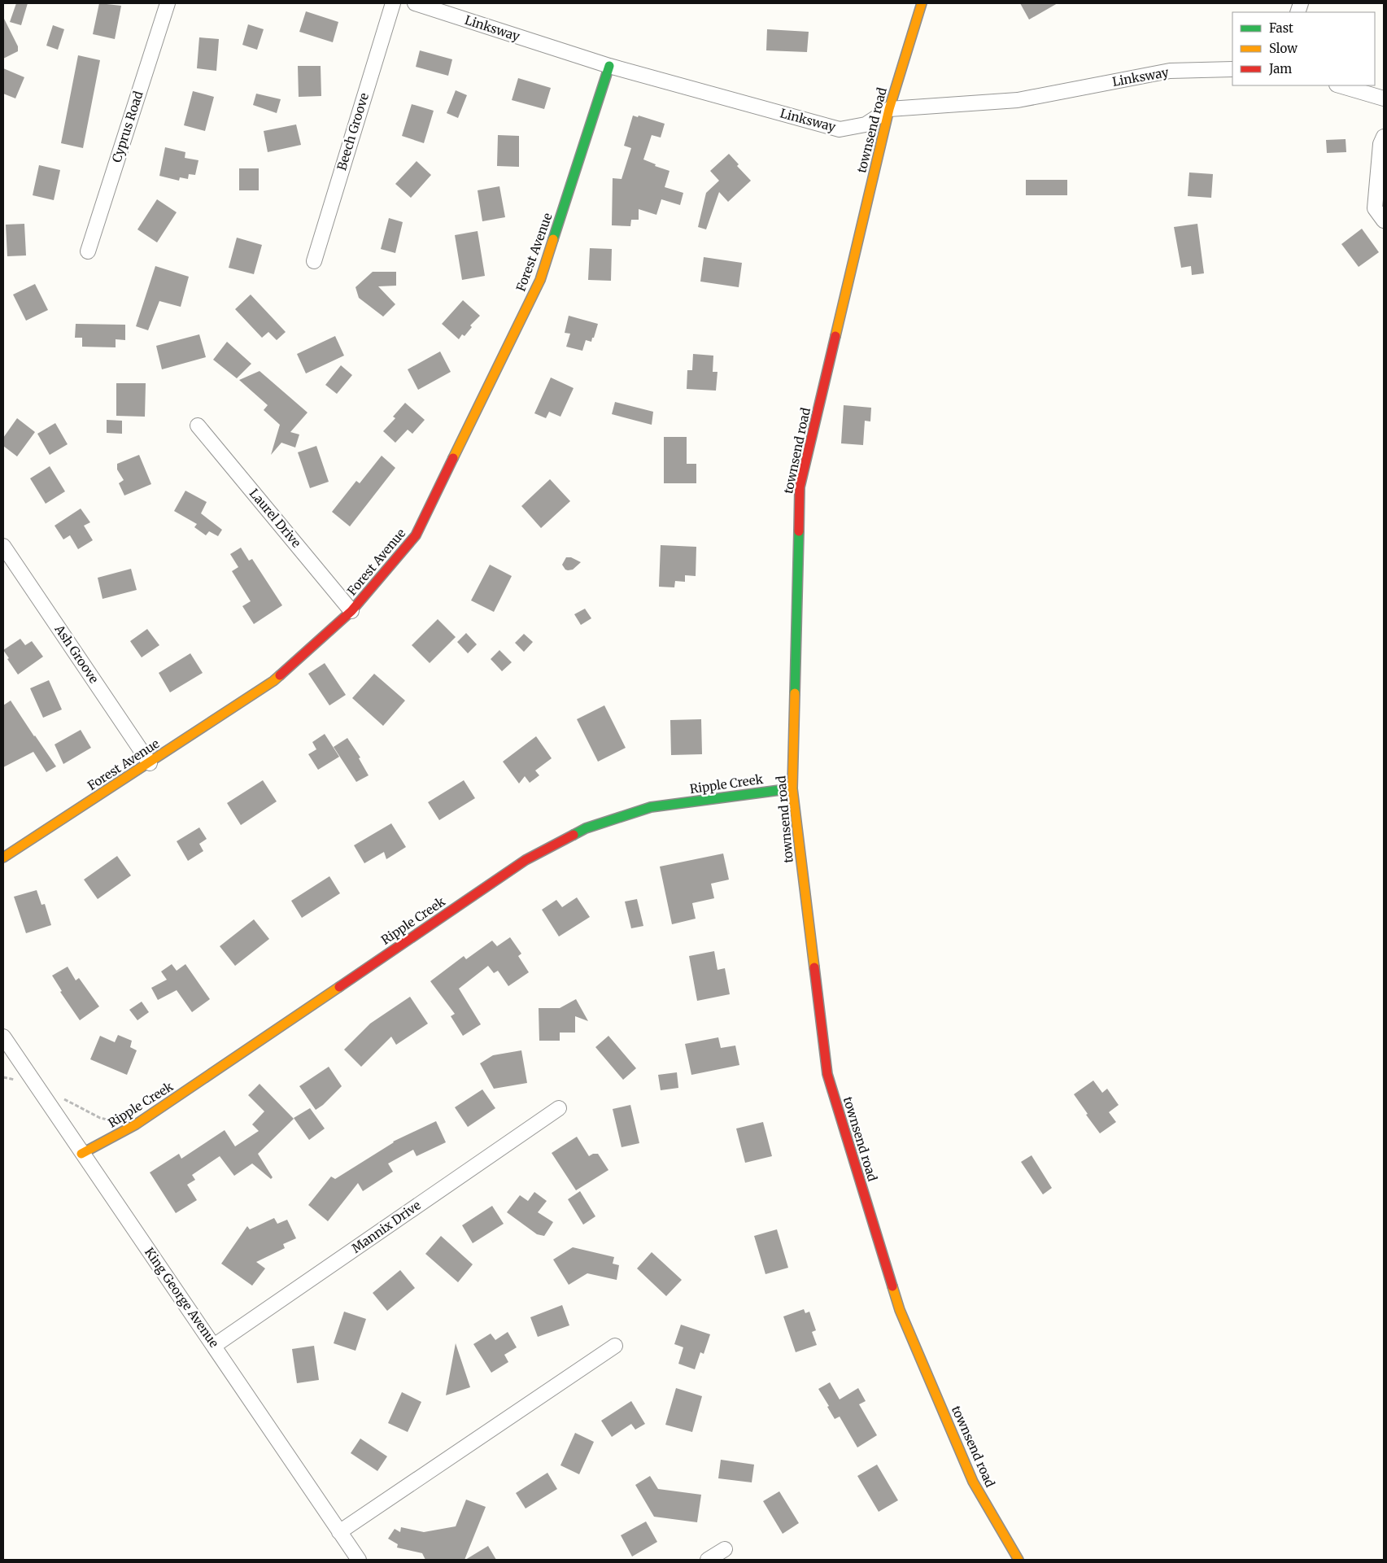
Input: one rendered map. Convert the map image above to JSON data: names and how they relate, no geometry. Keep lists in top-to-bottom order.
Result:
{
  "streets": {
    "street": [
      "Linksway",
      "Cyprus Road",
      "townsend road",
      "Beech Groove",
      "Forest Avenue",
      "Laurel Drive",
      "Ash Groove",
      "Ripple Creek",
      "Mannix Drive",
      "King George Avenue"
    ]
  },
  "crossings": [
    ["Linksway", "townsend road"],
    ["Linksway", "Forest Avenue"],
    ["townsend road", "Ripple Creek"],
    ["Forest Avenue", "Laurel Drive"],
    ["Forest Avenue", "Ash Groove"],
    ["Ripple Creek", "King George Avenue"],
    ["Mannix Drive", "King George Avenue"]
  ],
  "legend": ["Fast", "Slow", "Jam"]
}
